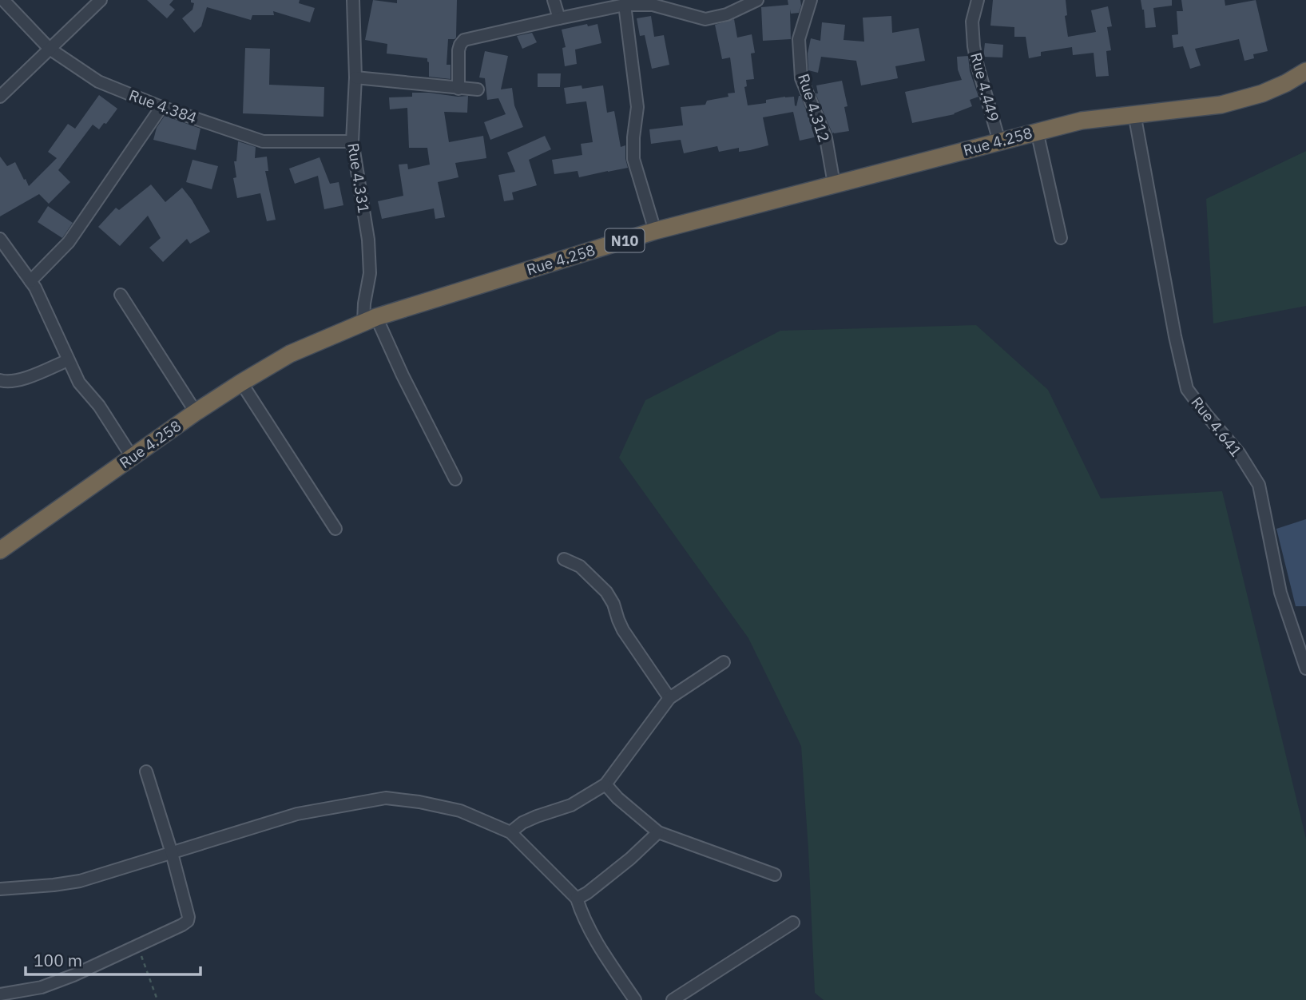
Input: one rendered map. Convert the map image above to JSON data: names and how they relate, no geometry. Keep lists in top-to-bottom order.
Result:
{
  "streets": {
    "highway": ["Rue 4.258", "N10"],
    "street": [
      "Rue 4.449",
      "Rue 4.384",
      "Rue 4.312",
      "Rue 4.331",
      "Rue 4.641"
    ]
  },
  "crossings": [
    ["Rue 4.449", "Rue 4.258"],
    ["Rue 4.384", "Rue 4.331"],
    ["Rue 4.312", "Rue 4.258"],
    ["Rue 4.258", "Rue 4.331"],
    ["Rue 4.258", "Rue 4.641"]
  ],
  "scale_bar": "100 m"
}
